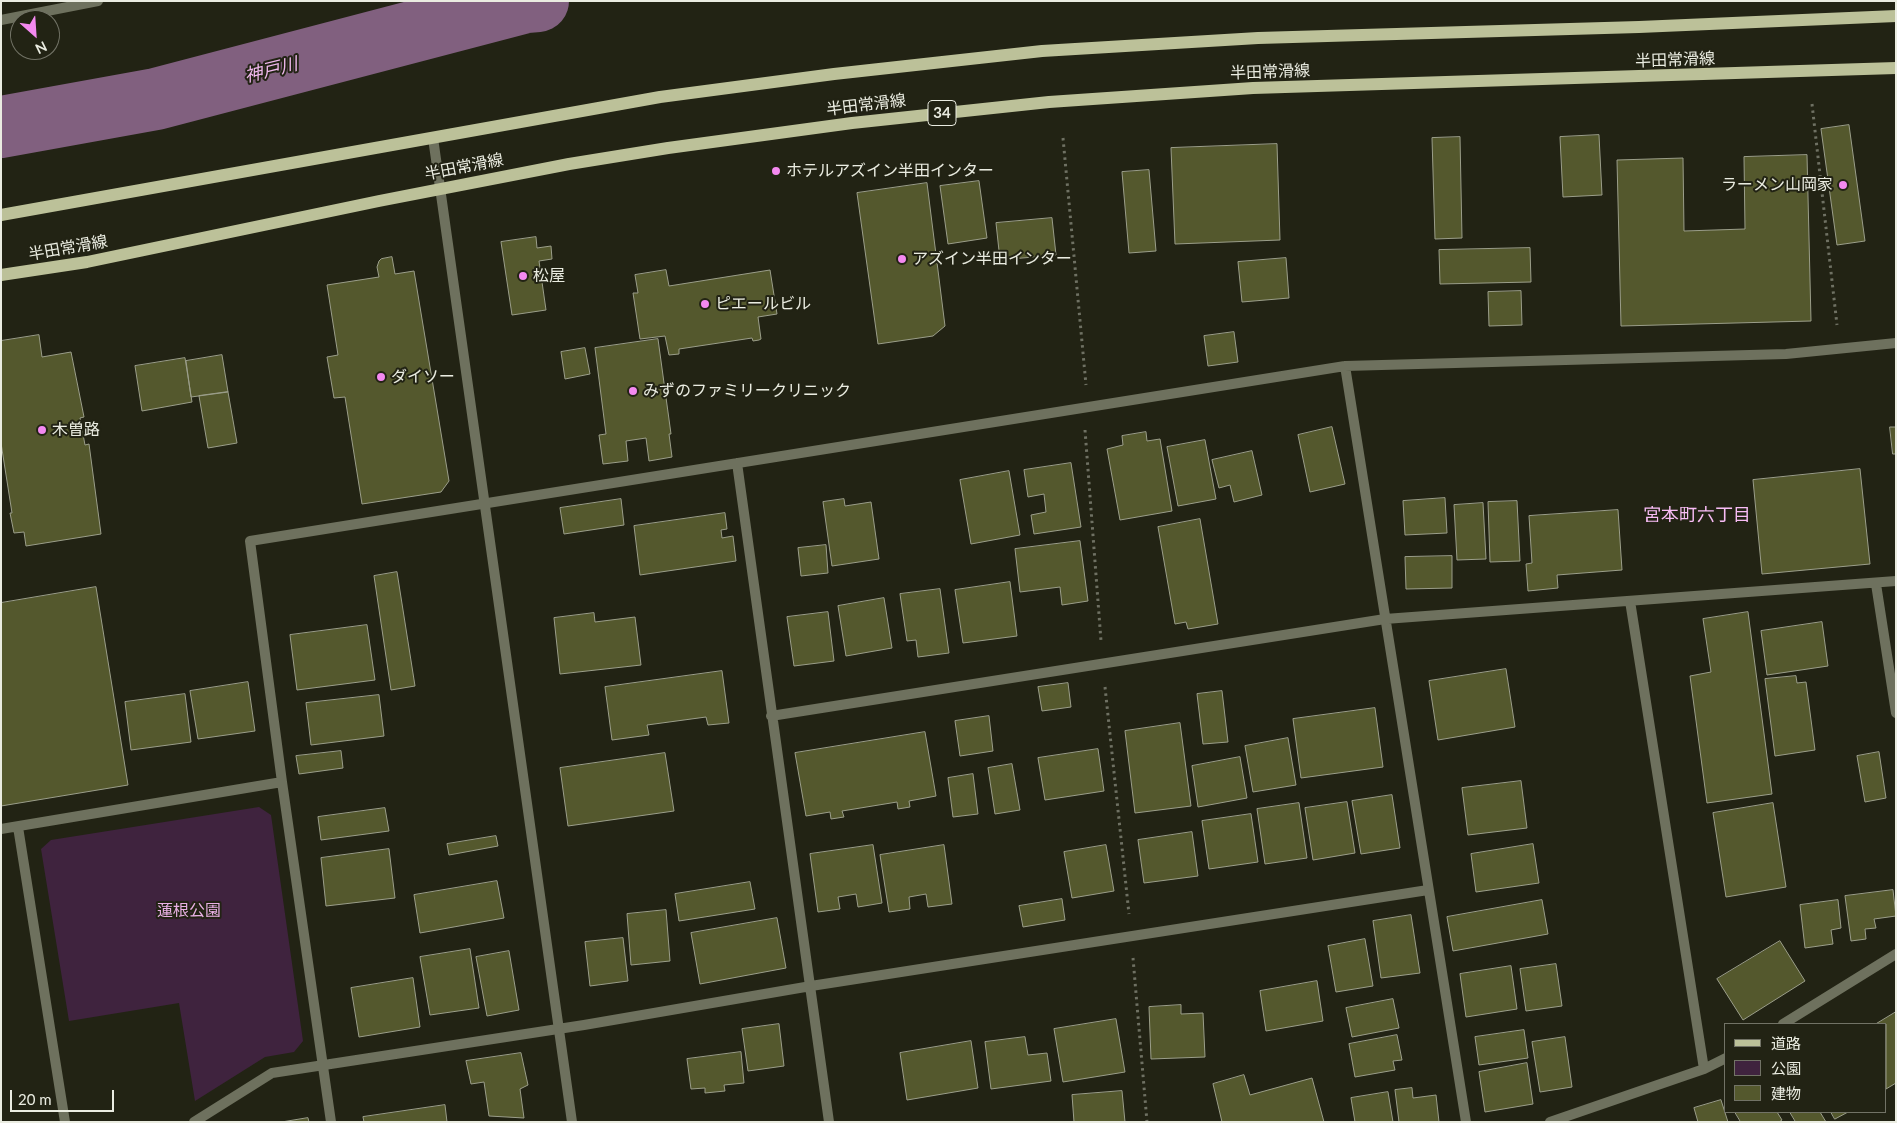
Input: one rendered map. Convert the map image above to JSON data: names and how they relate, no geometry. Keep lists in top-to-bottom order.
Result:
{
  "streets": {
    "main road": ["半田常滑線", "34"]
  },
  "districts": ["宮本町六丁目"],
  "water": ["神戸川"],
  "parks": ["蓮根公園"],
  "places": [
    "ホテルアズイン半田インター",
    "ラーメン山岡家",
    "アズイン半田インター",
    "松屋",
    "ピエールビル",
    "ダイソー",
    "みずのファミリークリニック",
    "木曽路"
  ],
  "legend": ["道路", "公園", "建物"],
  "scale_bar": "20 m",
  "north": "bottom right"
}
